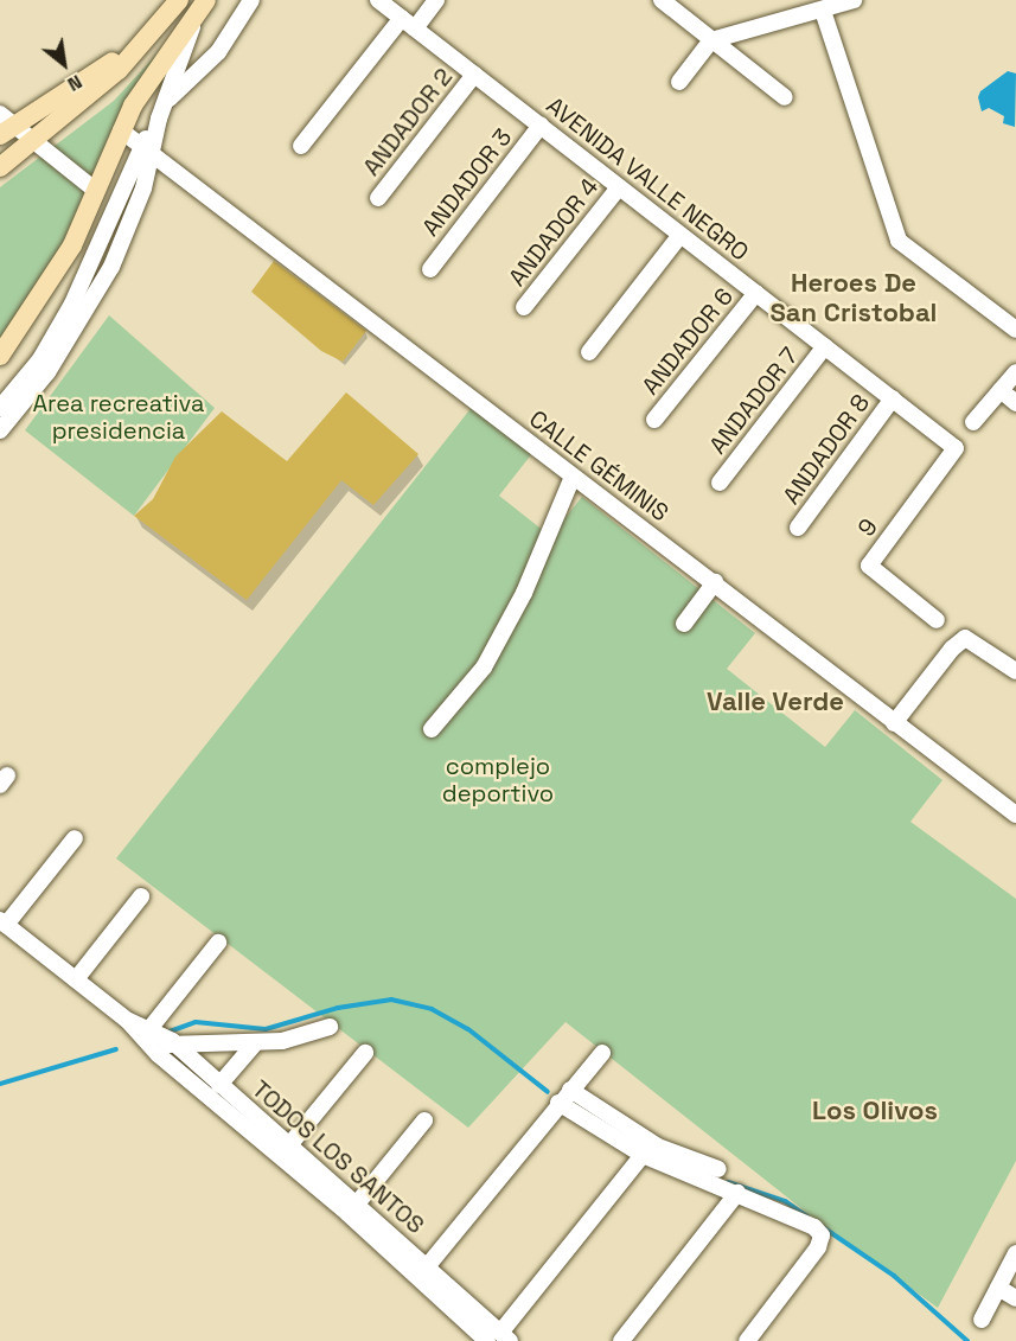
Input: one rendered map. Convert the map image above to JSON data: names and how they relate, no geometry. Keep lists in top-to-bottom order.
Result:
{
  "streets": {
    "street": [
      "ANDADOR 2",
      "AVENIDA VALLE NEGRO",
      "ANDADOR 3",
      "ANDADOR 4",
      "ANDADOR 6",
      "ANDADOR 7",
      "ANDADOR 8",
      "CALLE GÉMINIS",
      "9",
      "TODOS LOS SANTOS"
    ]
  },
  "crossings": [
    ["ANDADOR 2", "AVENIDA VALLE NEGRO"],
    ["AVENIDA VALLE NEGRO", "ANDADOR 3"],
    ["AVENIDA VALLE NEGRO", "ANDADOR 4"],
    ["AVENIDA VALLE NEGRO", "ANDADOR 6"],
    ["AVENIDA VALLE NEGRO", "ANDADOR 7"],
    ["AVENIDA VALLE NEGRO", "ANDADOR 8"],
    ["AVENIDA VALLE NEGRO", "9"]
  ],
  "districts": ["Heroes De San Cristobal", "Valle Verde", "Los Olivos"],
  "parks": ["Area recreativa presidencia", "complejo deportivo"],
  "north": "bottom right"
}
